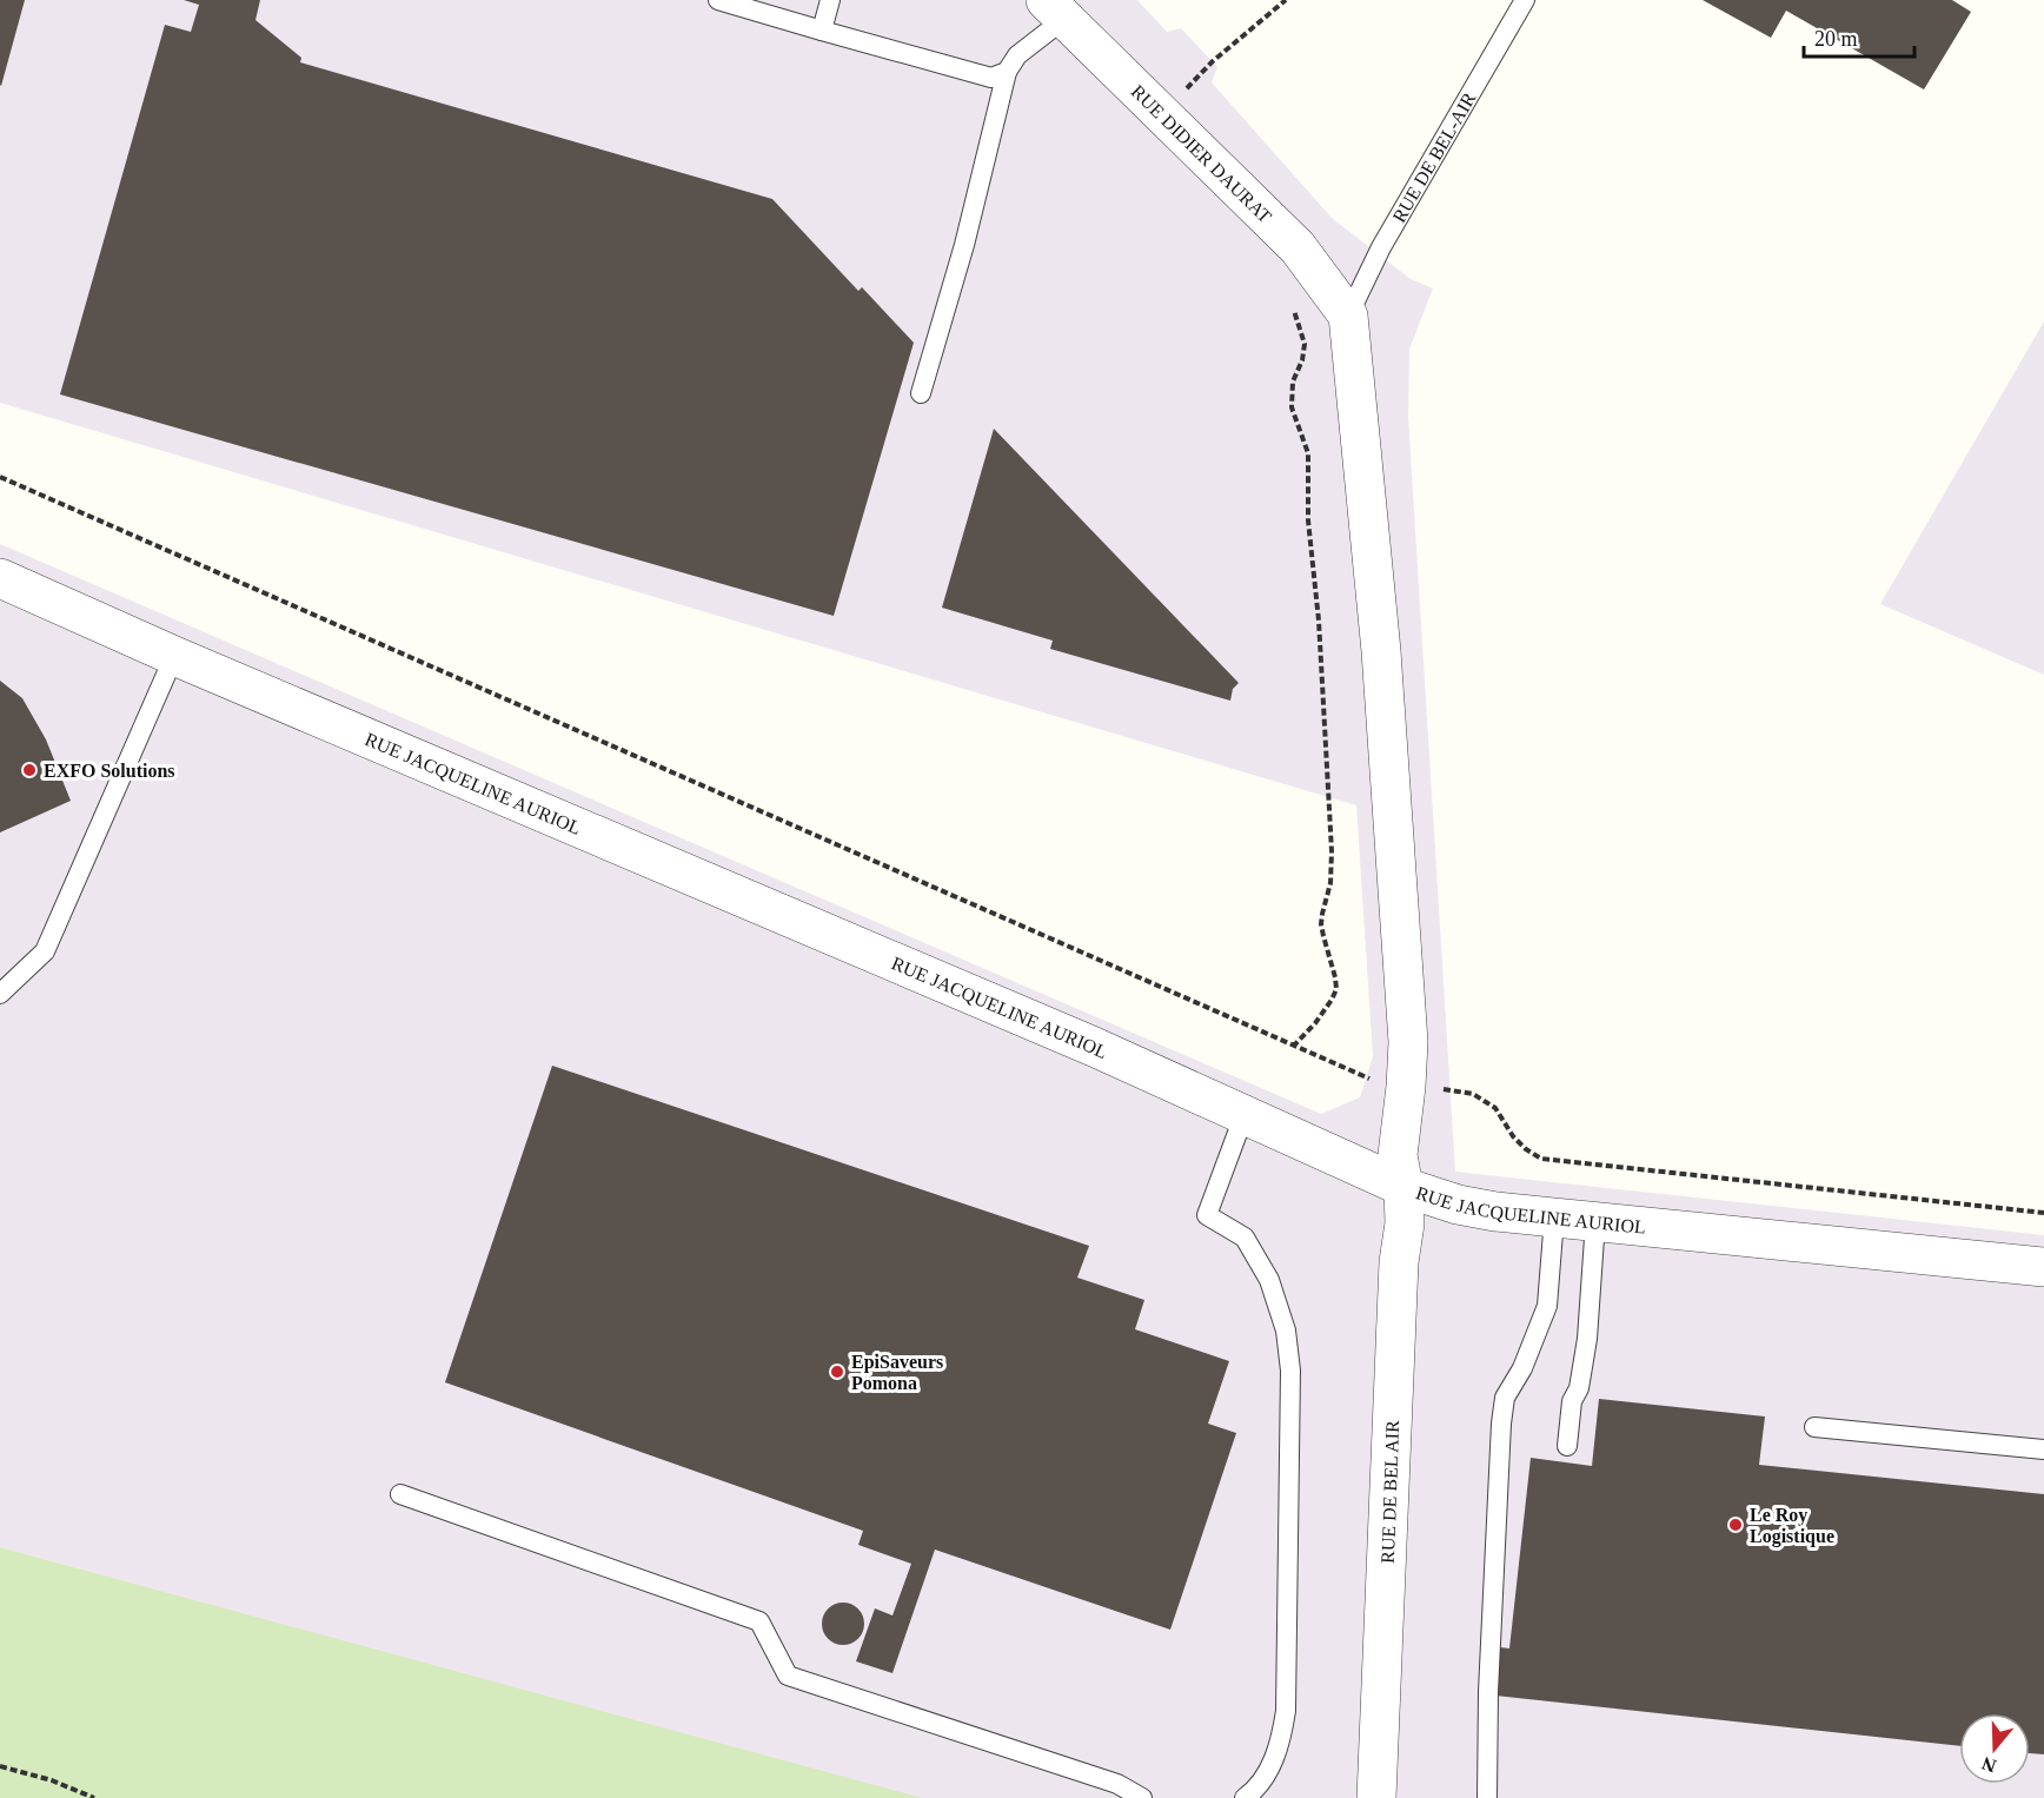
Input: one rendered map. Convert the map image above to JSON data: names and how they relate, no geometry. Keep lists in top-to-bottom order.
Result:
{
  "streets": {
    "street": ["RUE DIDIER DAURAT", "RUE JACQUELINE AURIOL", "RUE DE BEL AIR"],
    "lane": ["RUE DE BEL-AIR"]
  },
  "crossings": [
    ["RUE DIDIER DAURAT", "RUE DE BEL-AIR"],
    ["RUE DIDIER DAURAT", "RUE DE BEL AIR"],
    ["RUE DE BEL-AIR", "RUE DE BEL AIR"],
    ["RUE JACQUELINE AURIOL", "RUE DE BEL AIR"]
  ],
  "places": ["EXFO Solutions", "EpiSaveurs Pomona", "Le Roy Logistique"],
  "scale_bar": "20 m",
  "north": "bottom"
}
